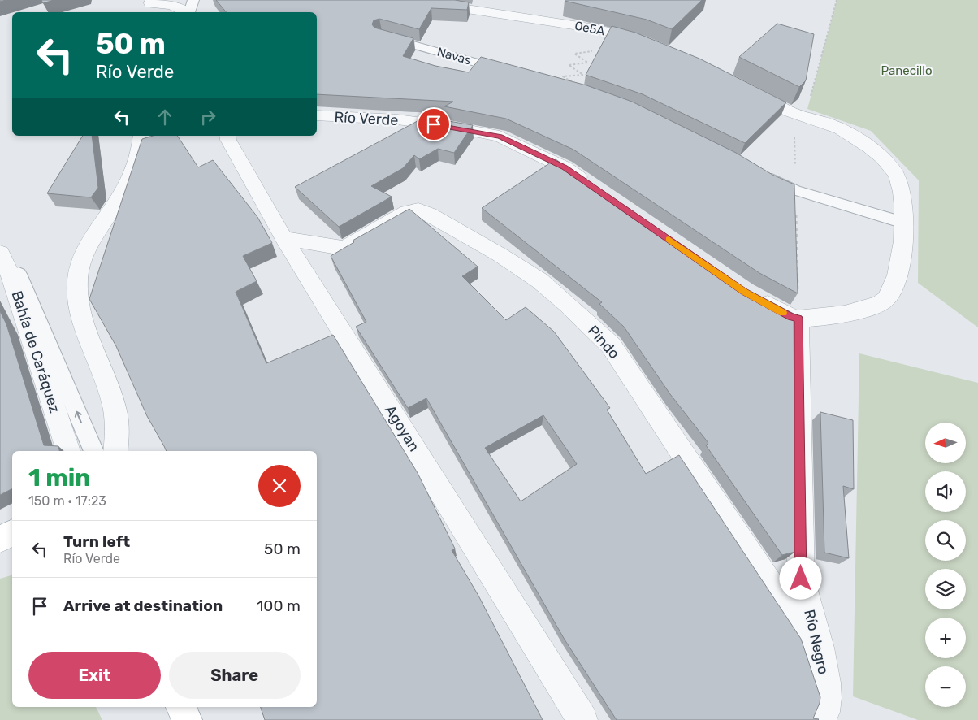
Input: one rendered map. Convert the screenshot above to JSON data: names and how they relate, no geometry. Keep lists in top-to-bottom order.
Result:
{
  "streets": {
    "street": [
      "Oe5A",
      "Río Verde",
      "Pindo",
      "Bahía de Caráquez",
      "Agoyan",
      "Río Negro"
    ],
    "lane": ["Navas"]
  },
  "crossings": [
    ["Pindo", "Agoyan"],
    ["Pindo", "Río Negro"]
  ],
  "parks": ["Panecillo"],
  "north": "left",
  "page": {
    "turn": ["50 m", "Río Verde"],
    "map_buttons": ["+", "−"],
    "heading": ["1 min", "150 m · 17:23"],
    "list": [
      {
        "name": "Turn left",
        "note": "Río Verde",
        "value": "50 m"
      },
      {
        "name": "Arrive at destination",
        "value": "100 m"
      }
    ],
    "buttons": ["Exit", "Share"]
  }
}
